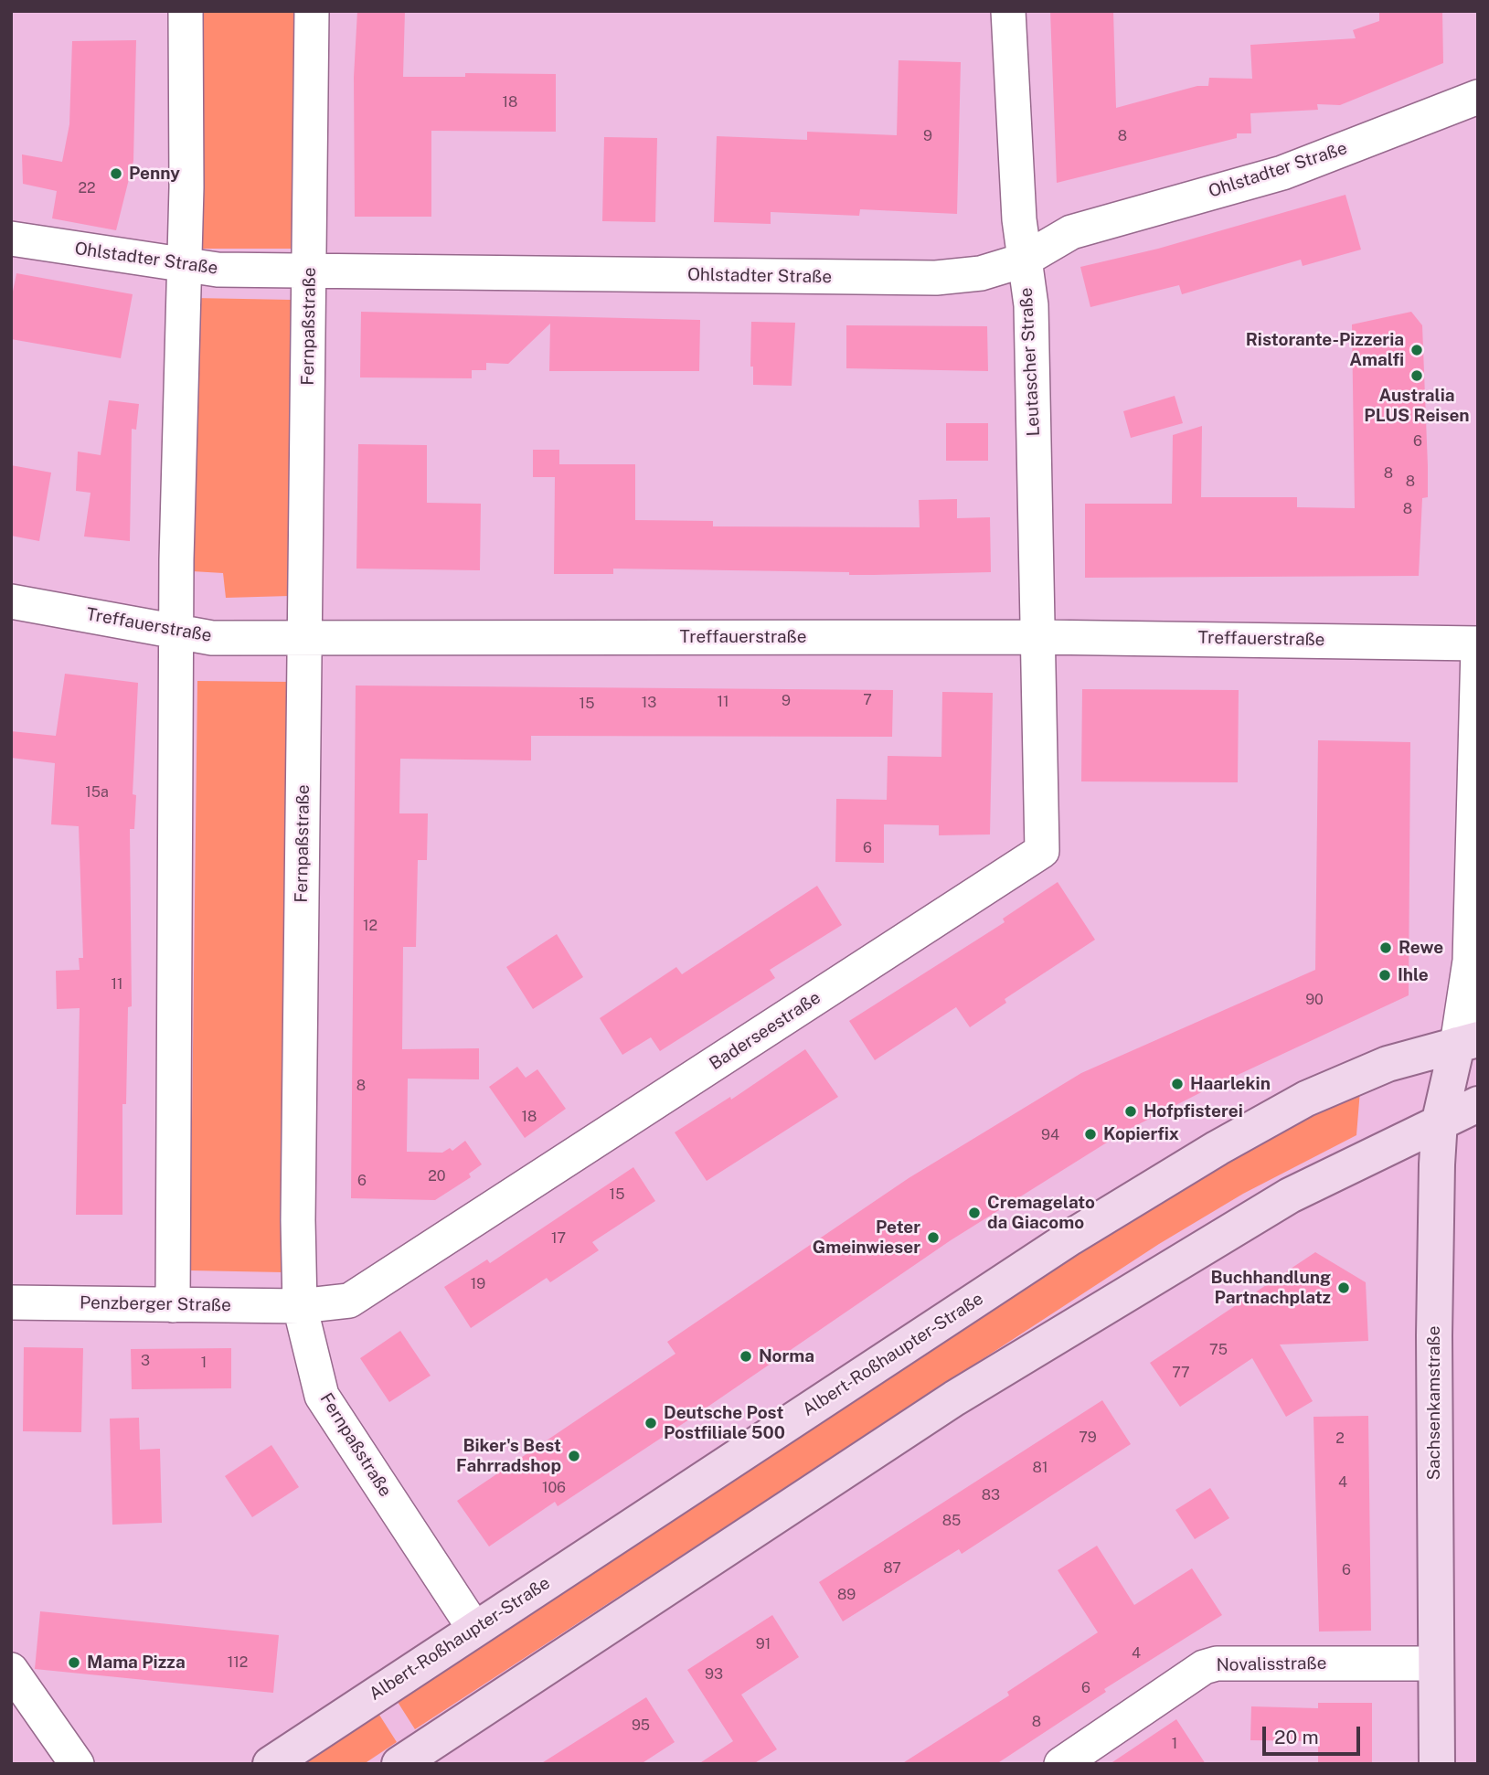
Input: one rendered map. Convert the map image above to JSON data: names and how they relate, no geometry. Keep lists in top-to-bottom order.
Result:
{
  "streets": {
    "main road": ["Albert-Roßhaupter-Straße", "Sachsenkamstraße"],
    "street": [
      "Ohlstadter Straße",
      "Fernpaßstraße",
      "Leutascher Straße",
      "Treffauerstraße",
      "Baderseestraße",
      "Penzberger Straße",
      "Novalisstraße"
    ]
  },
  "crossings": [
    ["Ohlstadter Straße", "Fernpaßstraße"],
    ["Ohlstadter Straße", "Leutascher Straße"],
    ["Fernpaßstraße", "Treffauerstraße"],
    ["Fernpaßstraße", "Baderseestraße"],
    ["Fernpaßstraße", "Penzberger Straße"],
    ["Fernpaßstraße", "Albert-Roßhaupter-Straße"],
    ["Leutascher Straße", "Treffauerstraße"],
    ["Leutascher Straße", "Baderseestraße"],
    ["Treffauerstraße", "Baderseestraße"],
    ["Baderseestraße", "Penzberger Straße"],
    ["Albert-Roßhaupter-Straße", "Sachsenkamstraße"],
    ["Sachsenkamstraße", "Novalisstraße"]
  ],
  "places": [
    "Penny",
    "Ristorante-Pizzeria Amalfi",
    "Australia PLUS Reisen",
    "Rewe",
    "Ihle",
    "Haarlekin",
    "Hofpfisterei",
    "Kopierfix",
    "Cremagelato da Giacomo",
    "Peter Gmeinwieser",
    "Buchhandlung Partnachplatz",
    "Norma",
    "Deutsche Post Postfiliale 500",
    "Biker's Best Fahrradshop",
    "Mama Pizza"
  ],
  "house_numbers": [
    "18",
    "9",
    "8",
    "22",
    "6",
    "8",
    "8",
    "8",
    "7",
    "9",
    "11",
    "13",
    "15",
    "15a",
    "6",
    "12",
    "11",
    "90",
    "8",
    "18",
    "94",
    "20",
    "6",
    "15",
    "17",
    "19",
    "75",
    "3",
    "1",
    "77",
    "79",
    "2",
    "81",
    "4",
    "106",
    "83",
    "85",
    "87",
    "6",
    "89",
    "91",
    "4",
    "112",
    "93",
    "6",
    "8",
    "95",
    "1"
  ],
  "scale_bar": "20 m"
}
